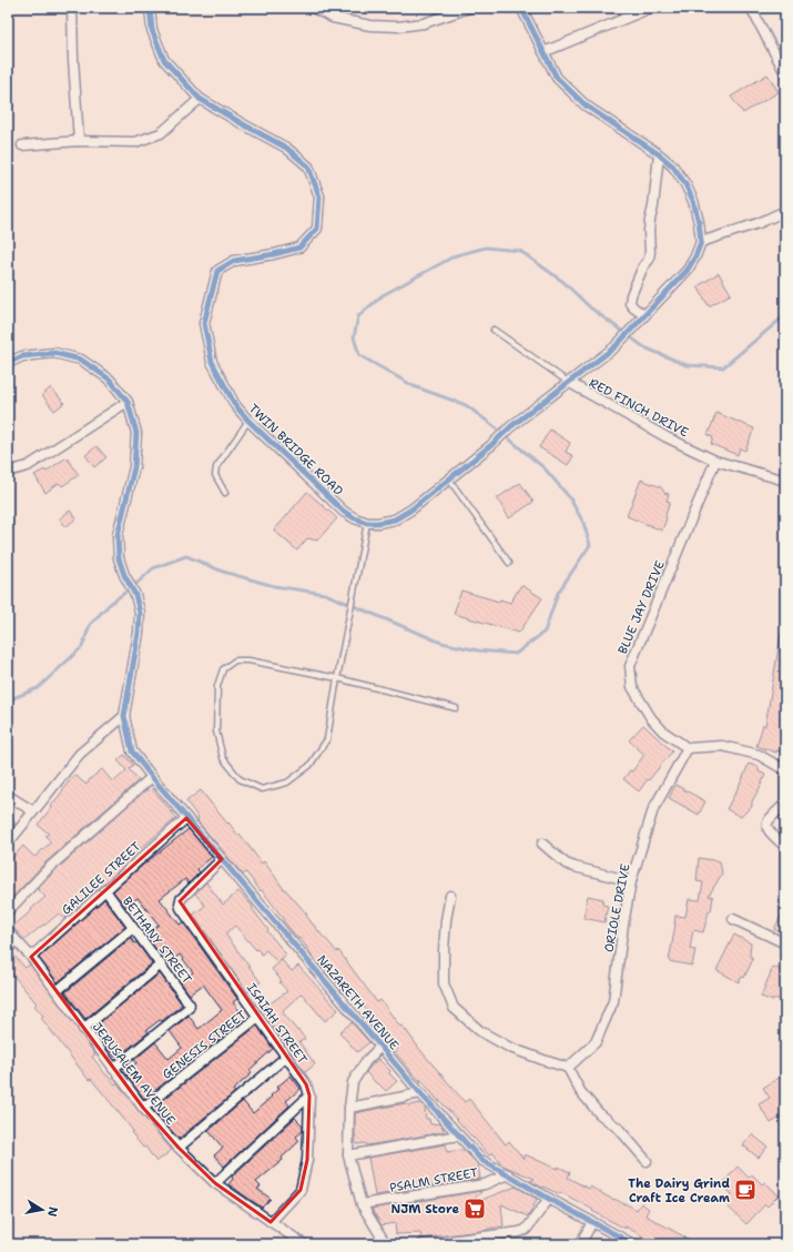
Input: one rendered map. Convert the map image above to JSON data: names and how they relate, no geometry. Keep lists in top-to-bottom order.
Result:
{
  "streets": {
    "street": [
      "RED FINCH DRIVE",
      "TWIN BRIDGE ROAD",
      "BLUE JAY DRIVE",
      "GALILEE STREET",
      "ORIOLE DRIVE",
      "BETHANY STREET",
      "NAZARETH AVENUE",
      "ISAIAH STREET",
      "GENESIS STREET",
      "JERUSALEM AVENUE",
      "PSALM STREET"
    ]
  },
  "crossings": [
    ["RED FINCH DRIVE", "BLUE JAY DRIVE"],
    ["BLUE JAY DRIVE", "ORIOLE DRIVE"],
    ["GALILEE STREET", "BETHANY STREET"],
    ["GALILEE STREET", "NAZARETH AVENUE"],
    ["GALILEE STREET", "JERUSALEM AVENUE"],
    ["BETHANY STREET", "JERUSALEM AVENUE"],
    ["NAZARETH AVENUE", "ISAIAH STREET"],
    ["NAZARETH AVENUE", "PSALM STREET"],
    ["ISAIAH STREET", "GENESIS STREET"],
    ["ISAIAH STREET", "JERUSALEM AVENUE"],
    ["GENESIS STREET", "JERUSALEM AVENUE"]
  ],
  "places": {
    "cafe": ["The Dairy Grind Craft Ice Cream"],
    "supermarket": ["NJM Store"]
  },
  "north": "right"
}
